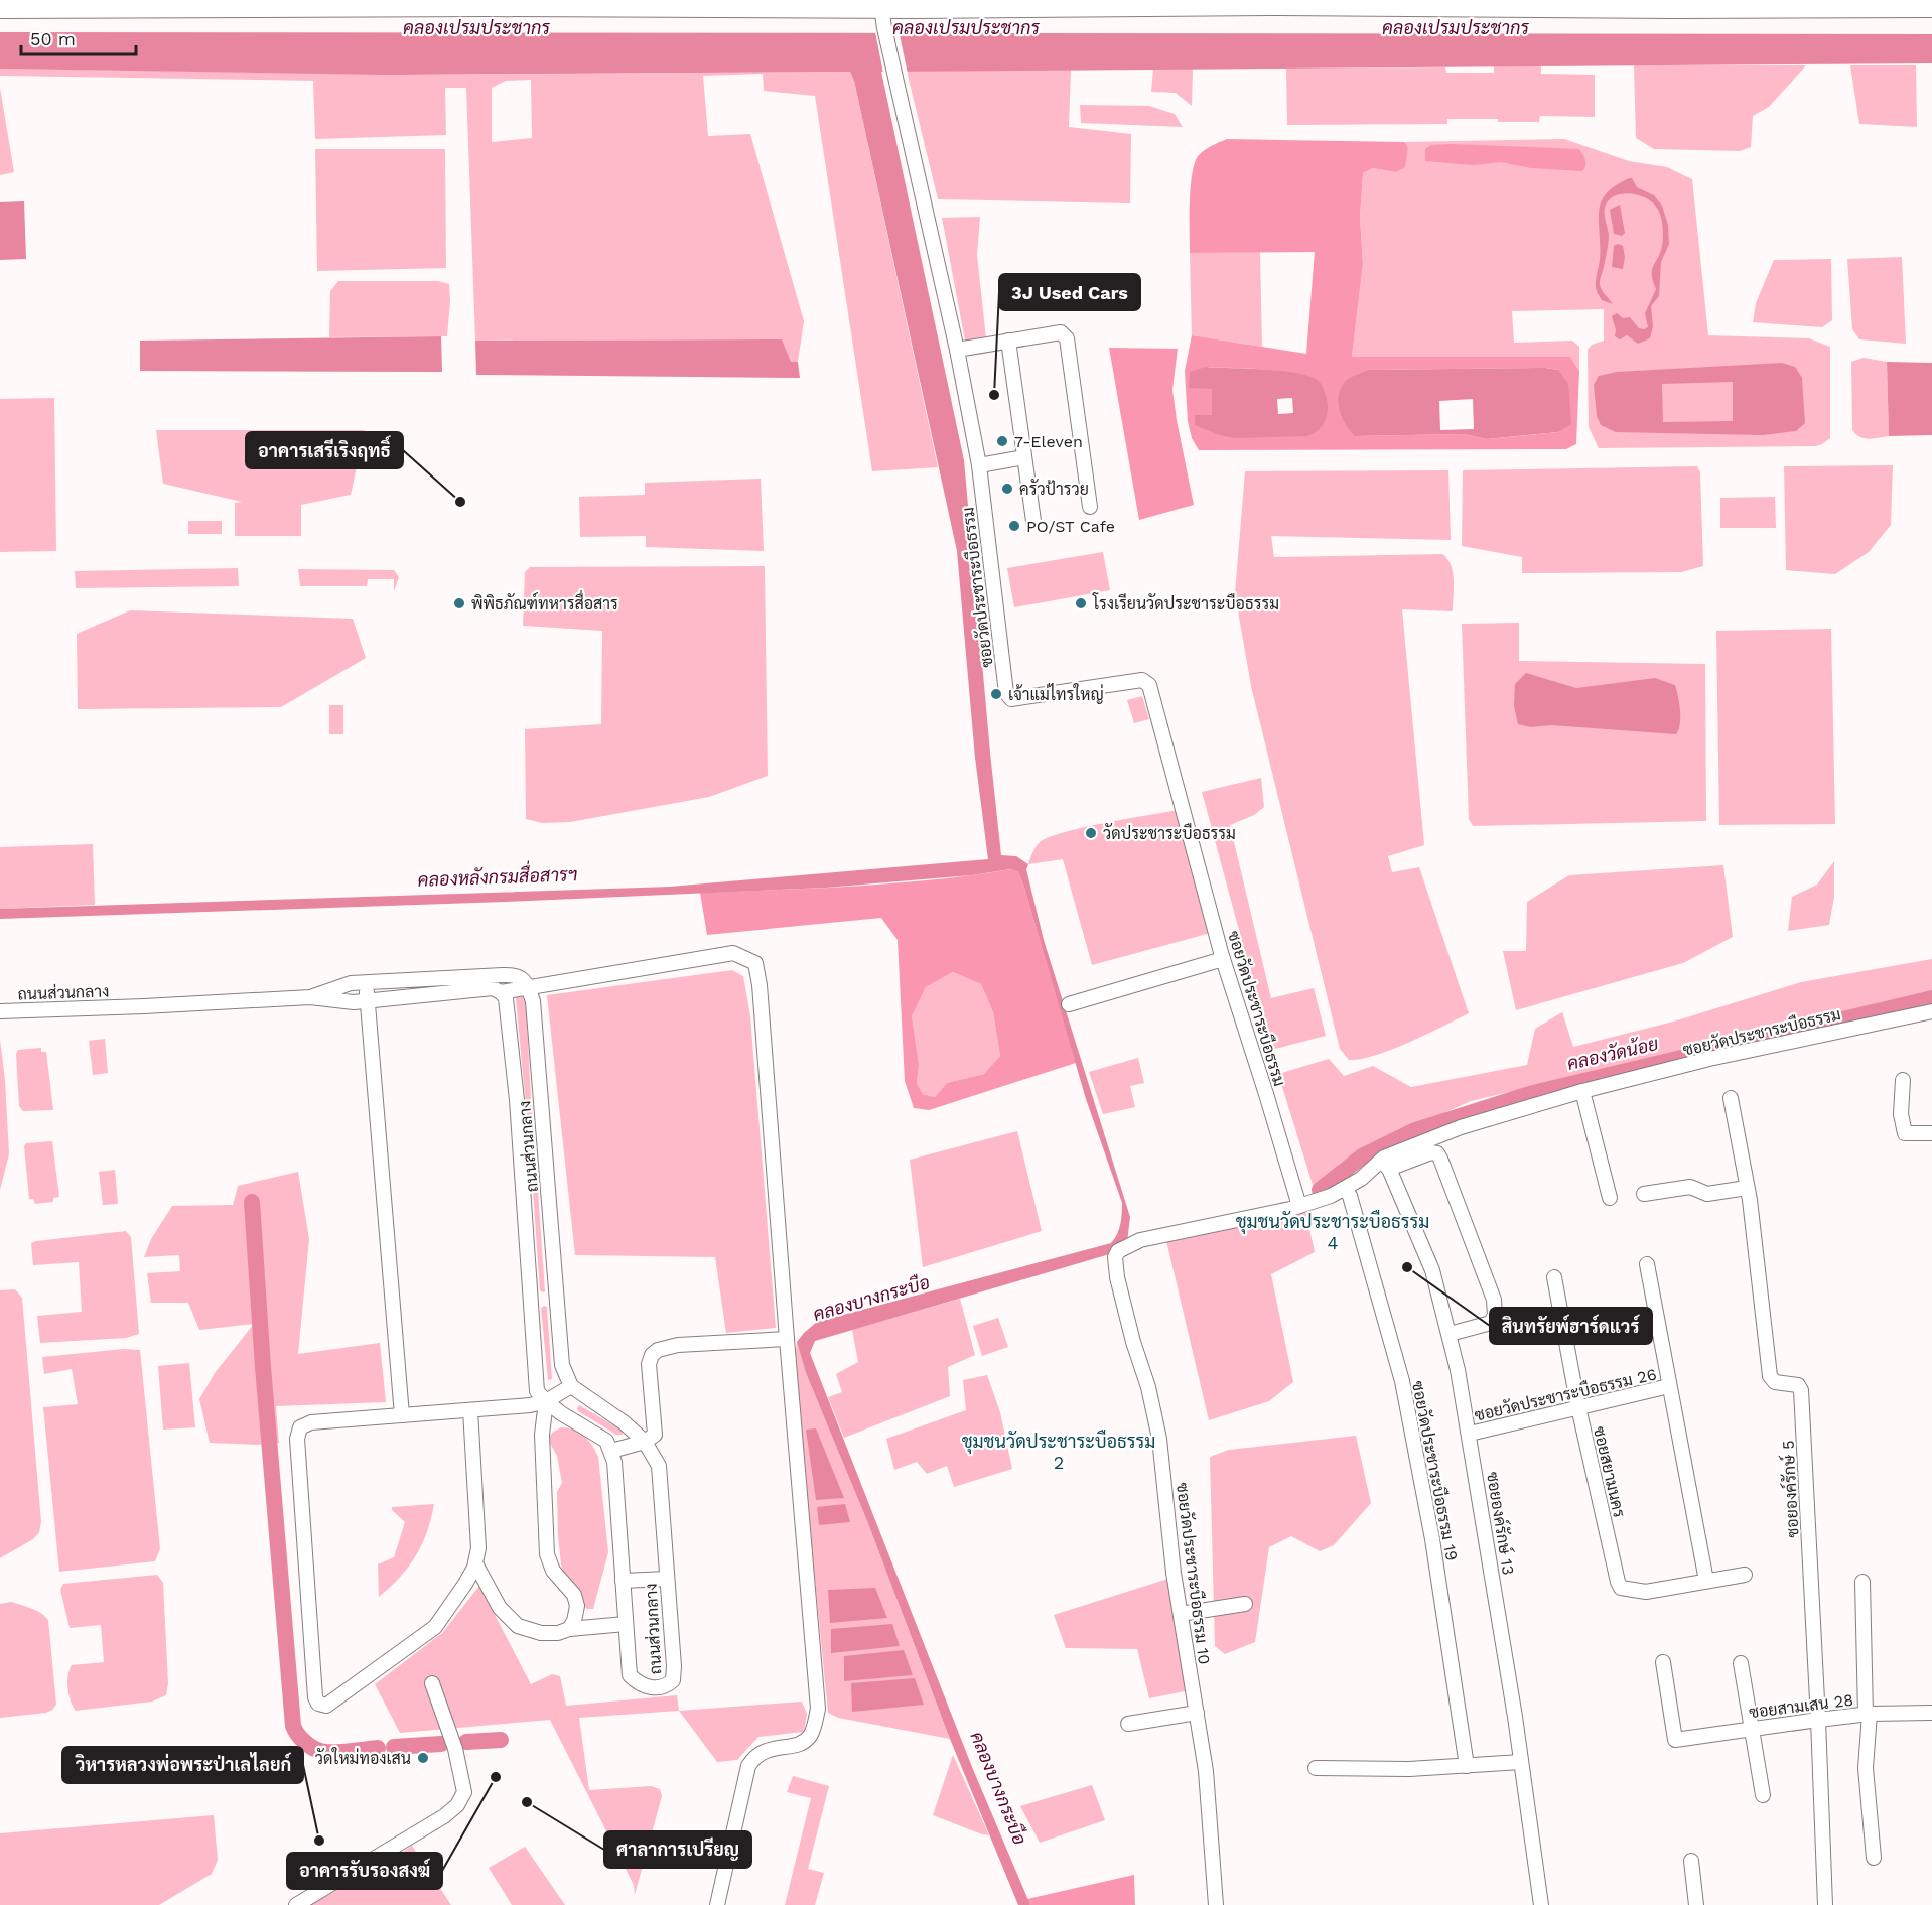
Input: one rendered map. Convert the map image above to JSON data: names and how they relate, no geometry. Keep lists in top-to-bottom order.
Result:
{
  "streets": {
    "street": [
      "ซอยวัดประชาระบือธรรม",
      "ถนนส่วนกลาง",
      "ซอยวัดประชาระบือธรรม 26",
      "ซอยวัดประชาระบือธรรม 19",
      "ซอยสยามนคร",
      "ซอยองค์รักษ์ 5",
      "ซอยองค์รักษ์ 13",
      "ซอยวัดประชาระบือธรรม 10",
      "ซอยสามเสน 28"
    ]
  },
  "crossings": [
    ["ซอยวัดประชาระบือธรรม", "ซอยวัดประชาระบือธรรม 19"],
    ["ซอยวัดประชาระบือธรรม", "ซอยองค์รักษ์ 13"],
    ["ซอยวัดประชาระบือธรรม", "ซอยวัดประชาระบือธรรม 10"],
    ["ซอยวัดประชาระบือธรรม 26", "ซอยสยามนคร"],
    ["ซอยวัดประชาระบือธรรม 26", "ซอยองค์รักษ์ 13"],
    ["ซอยองค์รักษ์ 5", "ซอยสามเสน 28"]
  ],
  "districts": ["ชุมชนวัดประชาระบือธรรม 4", "ชุมชนวัดประชาระบือธรรม 2"],
  "water": [
    "คลองเปรมประชากร",
    "คลองหลังกรมสื่อสารฯ",
    "คลองวัดน้อย",
    "คลองบางกระบือ"
  ],
  "places": [
    "3J Used Cars",
    "7-Eleven",
    "ครัวป้ารวย",
    "อาคารเสรีเริงฤทธิ์",
    "PO/ST Cafe",
    "พิพิธภัณฑ์ทหารสื่อสาร",
    "โรงเรียนวัดประชาระบือธรรม",
    "เจ้าแม่ไทรใหญ่",
    "วัดประชาระบือธรรม",
    "สินทรัยพ์ฮาร์ดแวร์",
    "วัดใหม่ทองเสน",
    "อาคารรับรองสงฆ์",
    "ศาลาการเปรียญ",
    "วิหารหลวงพ่อพระป่าเลไลยก์"
  ],
  "scale_bar": "50 m"
}
